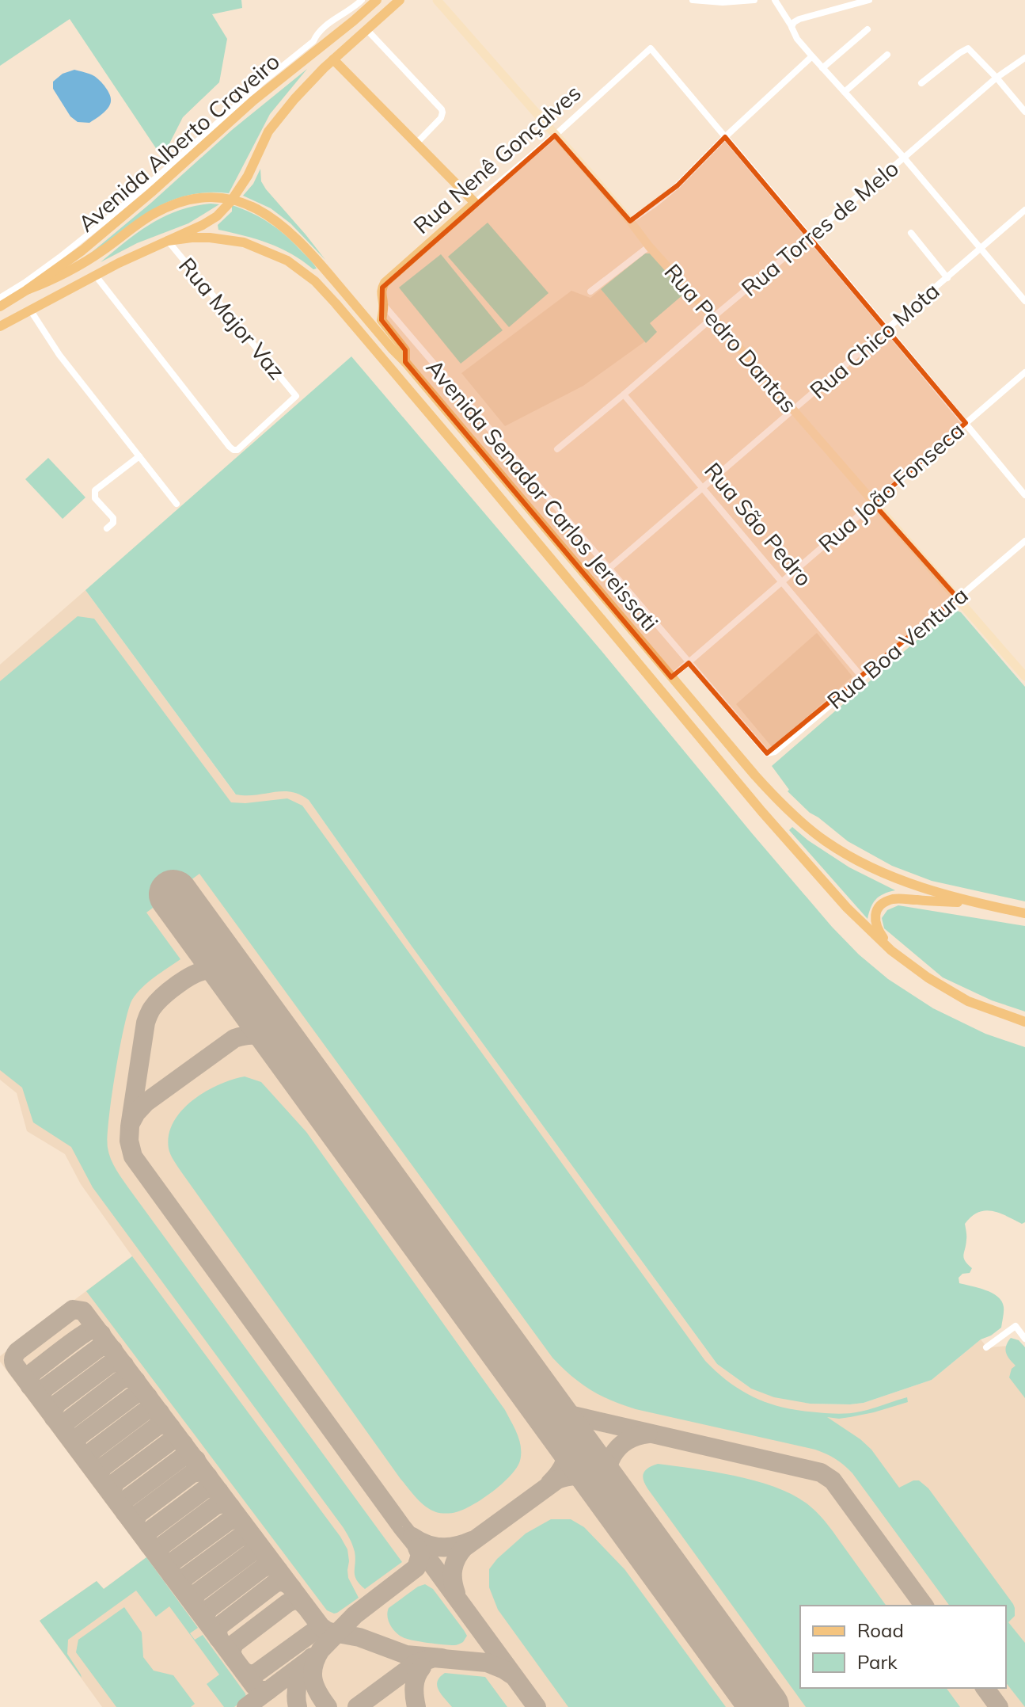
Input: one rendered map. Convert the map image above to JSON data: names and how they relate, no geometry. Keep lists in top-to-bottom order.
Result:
{
  "streets": {
    "main road": [
      "Avenida Alberto Craveiro",
      "Rua Nenê Gonçalves",
      "Rua Pedro Dantas",
      "Avenida Senador Carlos Jereissati"
    ],
    "street": [
      "Rua Torres de Melo",
      "Rua Major Vaz",
      "Rua Chico Mota",
      "Rua João Fonseca",
      "Rua São Pedro",
      "Rua Boa Ventura"
    ]
  },
  "crossings": [
    ["Avenida Alberto Craveiro", "Rua Major Vaz"],
    ["Avenida Alberto Craveiro", "Avenida Senador Carlos Jereissati"],
    ["Rua Nenê Gonçalves", "Rua Pedro Dantas"],
    ["Rua Torres de Melo", "Rua Pedro Dantas"],
    ["Rua Torres de Melo", "Rua São Pedro"],
    ["Rua Major Vaz", "Avenida Senador Carlos Jereissati"],
    ["Rua Pedro Dantas", "Rua Chico Mota"],
    ["Rua Pedro Dantas", "Rua João Fonseca"],
    ["Rua Pedro Dantas", "Rua Boa Ventura"],
    ["Rua Chico Mota", "Rua São Pedro"],
    ["Rua João Fonseca", "Avenida Senador Carlos Jereissati"],
    ["Rua João Fonseca", "Rua São Pedro"],
    ["Rua João Fonseca", "Rua Boa Ventura"],
    ["Rua São Pedro", "Rua Boa Ventura"]
  ],
  "legend": ["Road", "Park"]
}
